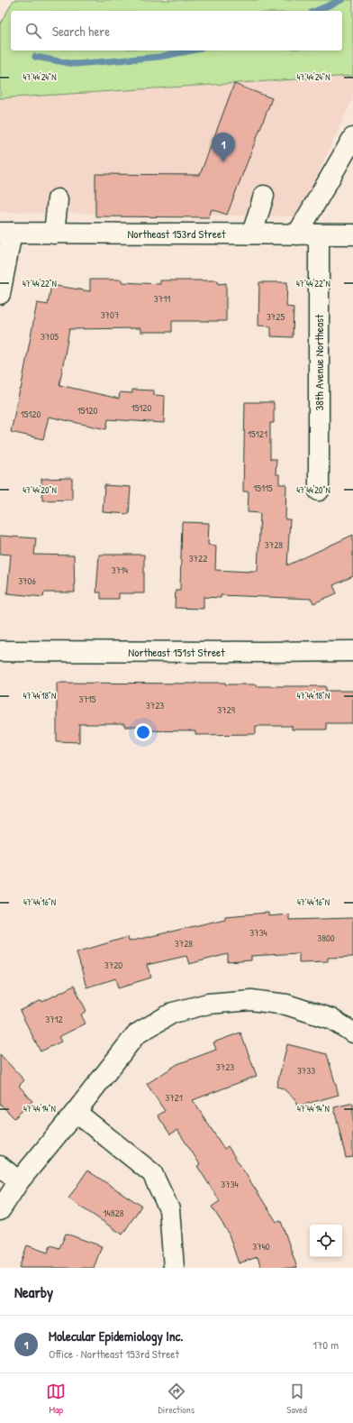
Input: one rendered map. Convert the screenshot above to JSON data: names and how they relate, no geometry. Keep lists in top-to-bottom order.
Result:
{
  "streets": {
    "street": ["Northeast 153rd Street", "38th Avenue Northeast", "Northeast 151st Street"]
  },
  "crossings": [
    ["Northeast 153rd Street", "38th Avenue Northeast"]
  ],
  "house_numbers": [
    "3711",
    "3707",
    "3725",
    "3705",
    "15120",
    "15120",
    "15120",
    "15121",
    "15115",
    "3728",
    "3722",
    "3714",
    "3706",
    "3715",
    "3723",
    "3729",
    "3734",
    "3800",
    "3728",
    "3720",
    "3712",
    "3723",
    "3733",
    "3721",
    "3734",
    "14828",
    "3740"
  ],
  "page": {
    "search": "Search here",
    "pins": "1",
    "heading": "Nearby",
    "list": [
      {
        "mark": "1",
        "name": "Molecular Epidemiology Inc.",
        "note": "Office · Northeast 153rd Street",
        "value": "170 m"
      }
    ],
    "nav": ["Map", "Directions", "Saved"]
  },
  "coordinates": [
    "47°44'24\"N",
    "47°44'22\"N",
    "47°44'20\"N",
    "47°44'18\"N",
    "47°44'16\"N",
    "47°44'14\"N"
  ]
}
